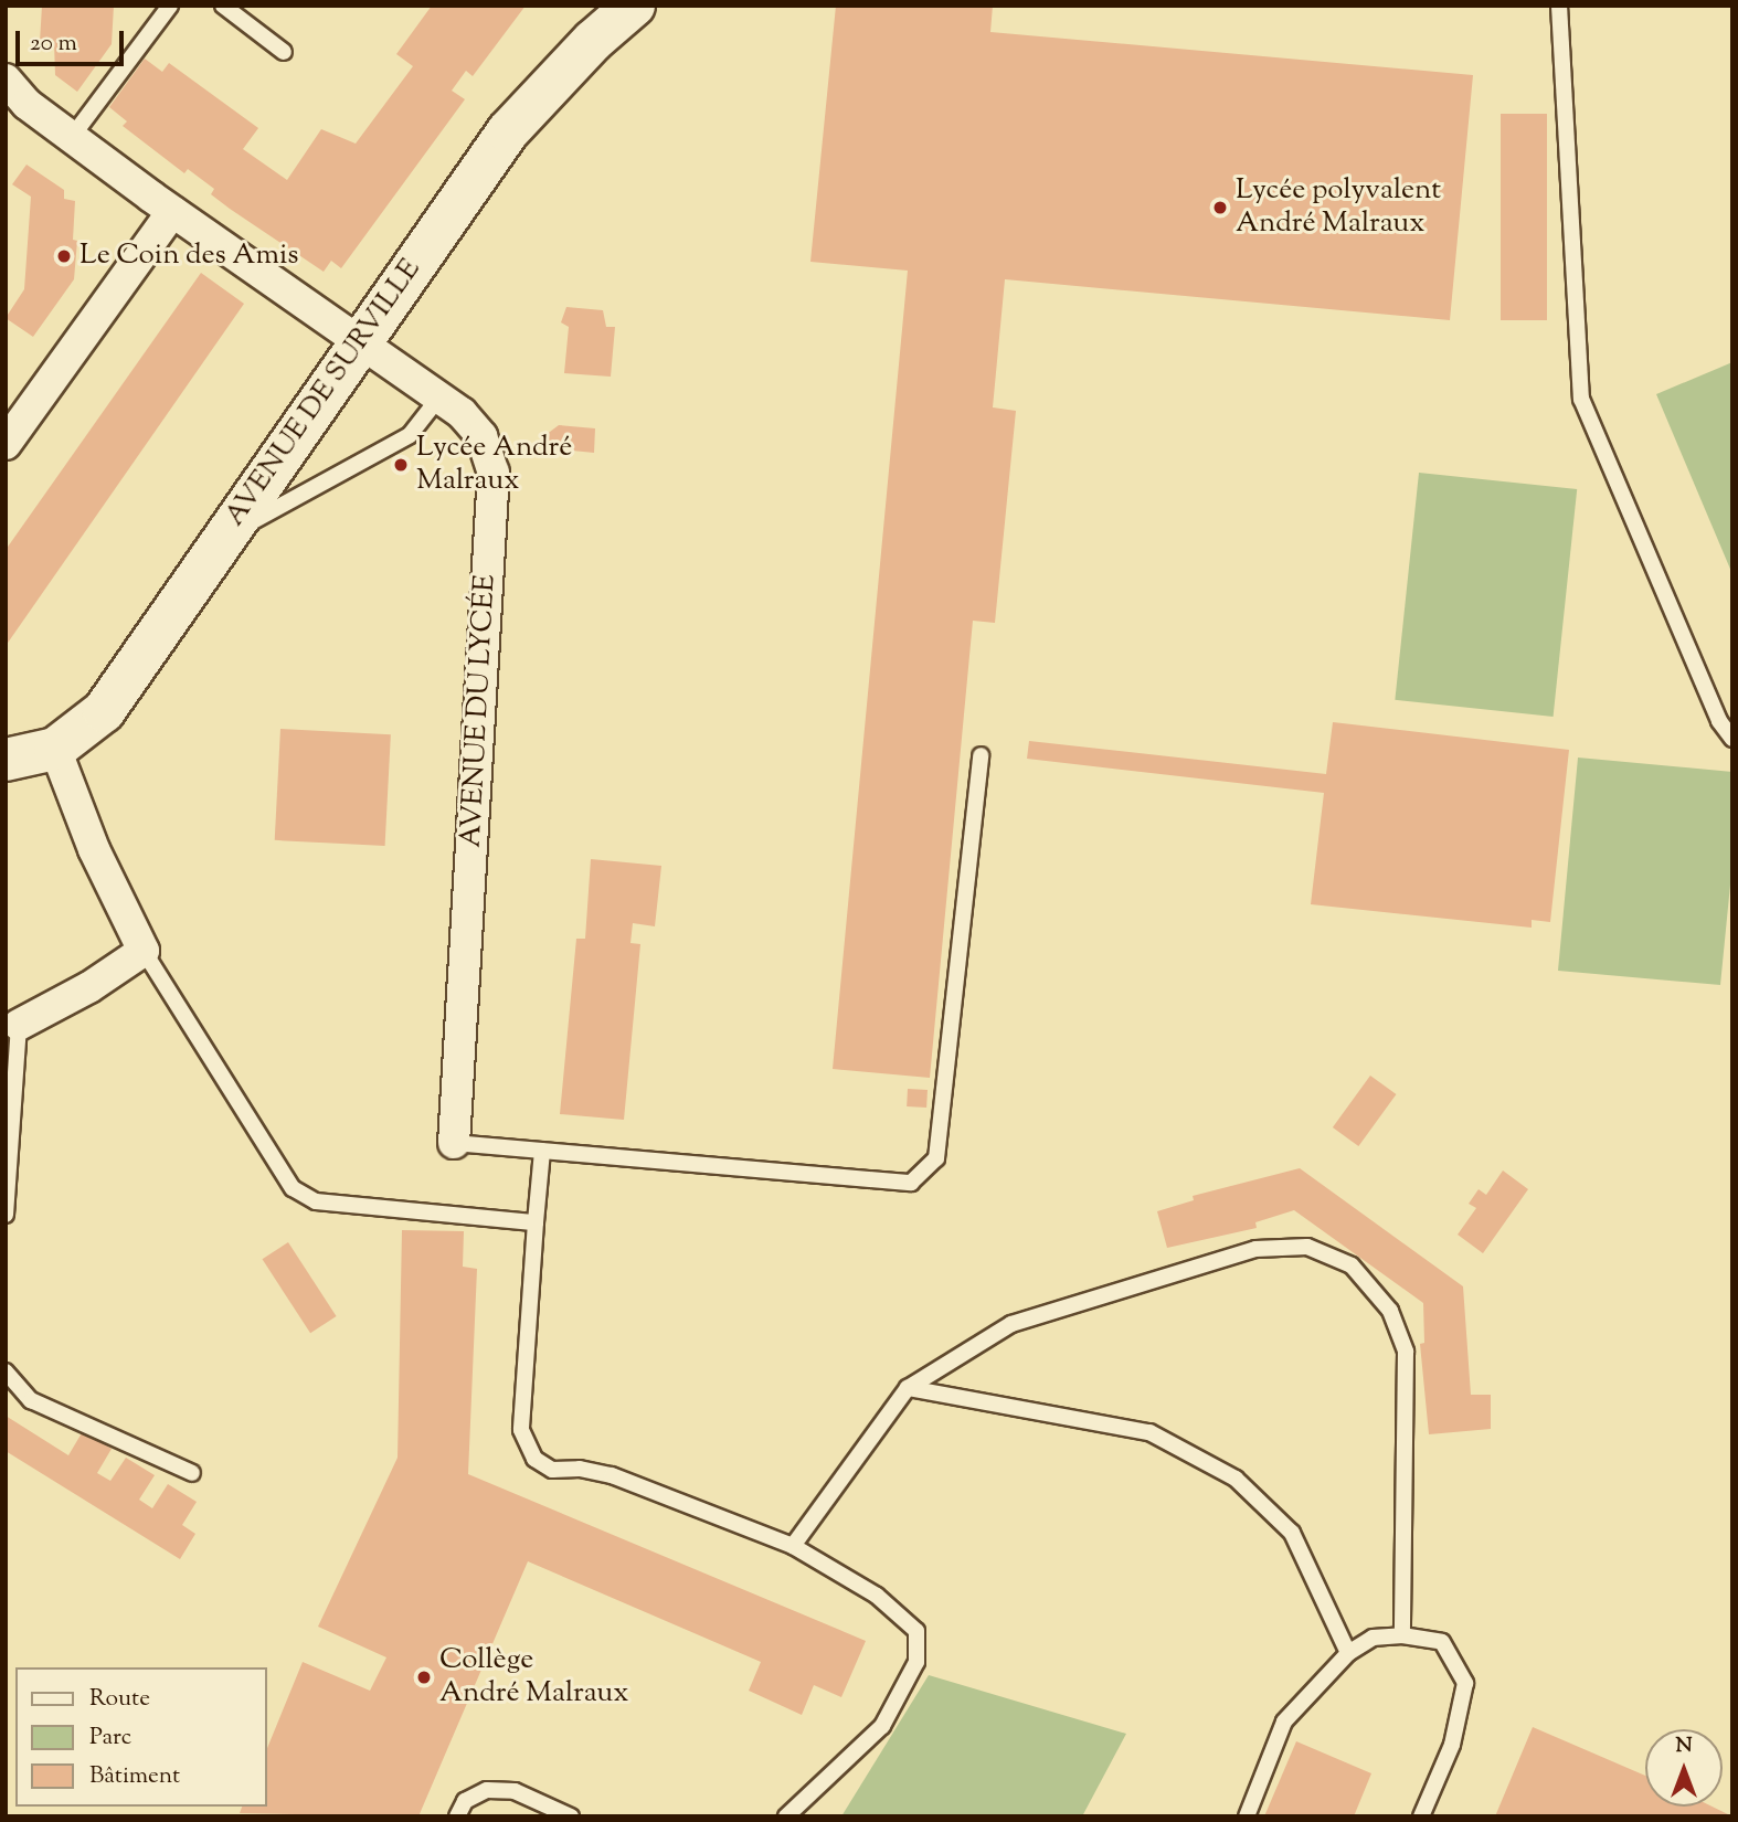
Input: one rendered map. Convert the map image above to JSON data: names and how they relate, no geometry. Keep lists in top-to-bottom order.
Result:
{
  "streets": {
    "street": ["AVENUE DE SURVILLE", "AVENUE DU LYCÉE"]
  },
  "crossings": [
    ["AVENUE DE SURVILLE", "AVENUE DU LYCÉE"]
  ],
  "places": [
    "Lycée polyvalent André Malraux",
    "Le Coin des Amis",
    "Lycée André Malraux",
    "Collège André Malraux"
  ],
  "legend": ["Route", "Parc", "Bâtiment"],
  "scale_bar": "20 m",
  "north": "top"
}
